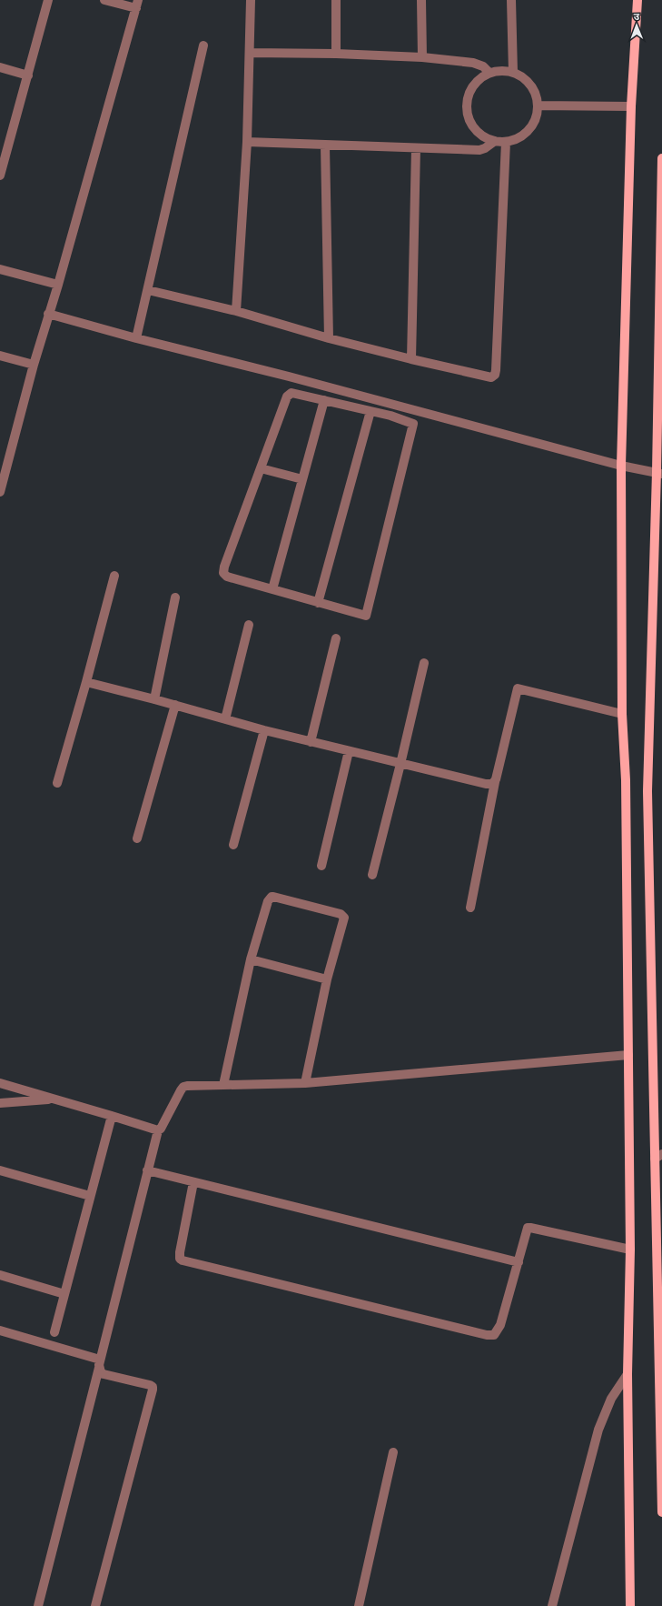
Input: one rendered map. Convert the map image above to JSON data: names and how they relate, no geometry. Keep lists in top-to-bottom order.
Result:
{
  "north": "top"
}
